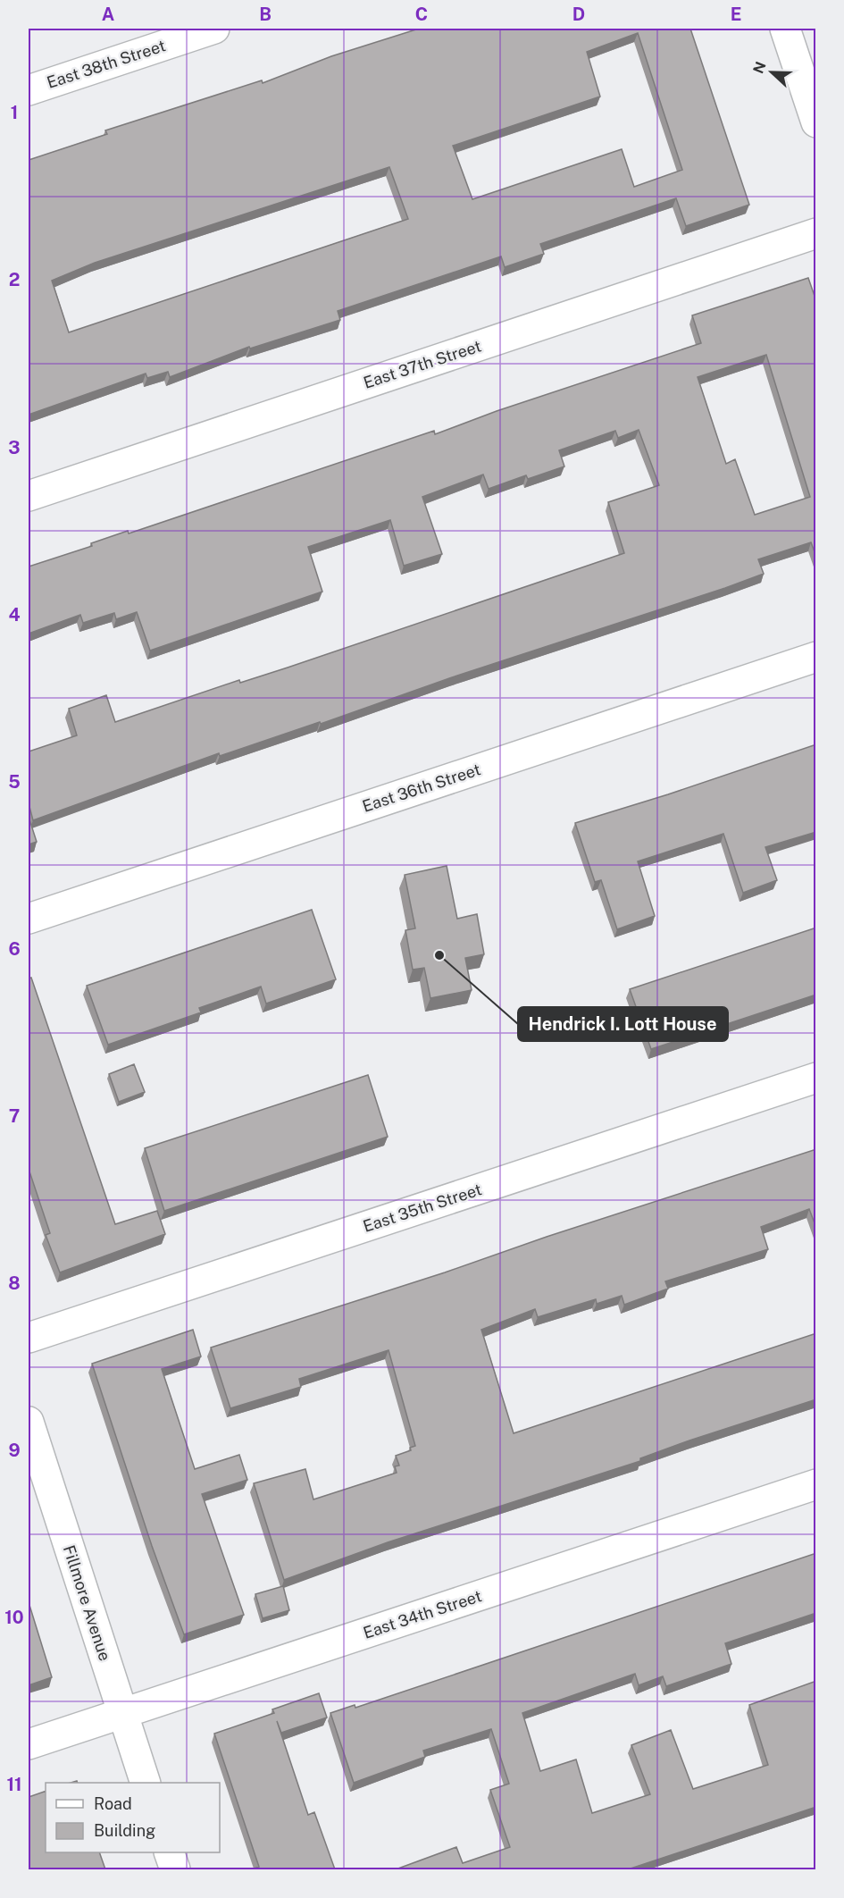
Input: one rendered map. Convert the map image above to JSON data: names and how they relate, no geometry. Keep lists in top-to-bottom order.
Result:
{
  "streets": {
    "street": [
      "East 38th Street",
      "East 37th Street",
      "East 36th Street",
      "East 35th Street",
      "Fillmore Avenue",
      "East 34th Street"
    ]
  },
  "crossings": [
    ["Fillmore Avenue", "East 34th Street"]
  ],
  "places": ["Hendrick I. Lott House"],
  "legend": ["Road", "Building"],
  "north": "left",
  "grid": {
    "columns": [
      "A",
      "B",
      "C",
      "D",
      "E"
    ],
    "rows": [
      "1",
      "2",
      "3",
      "4",
      "5",
      "6",
      "7",
      "8",
      "9",
      "10",
      "11"
    ]
  }
}
